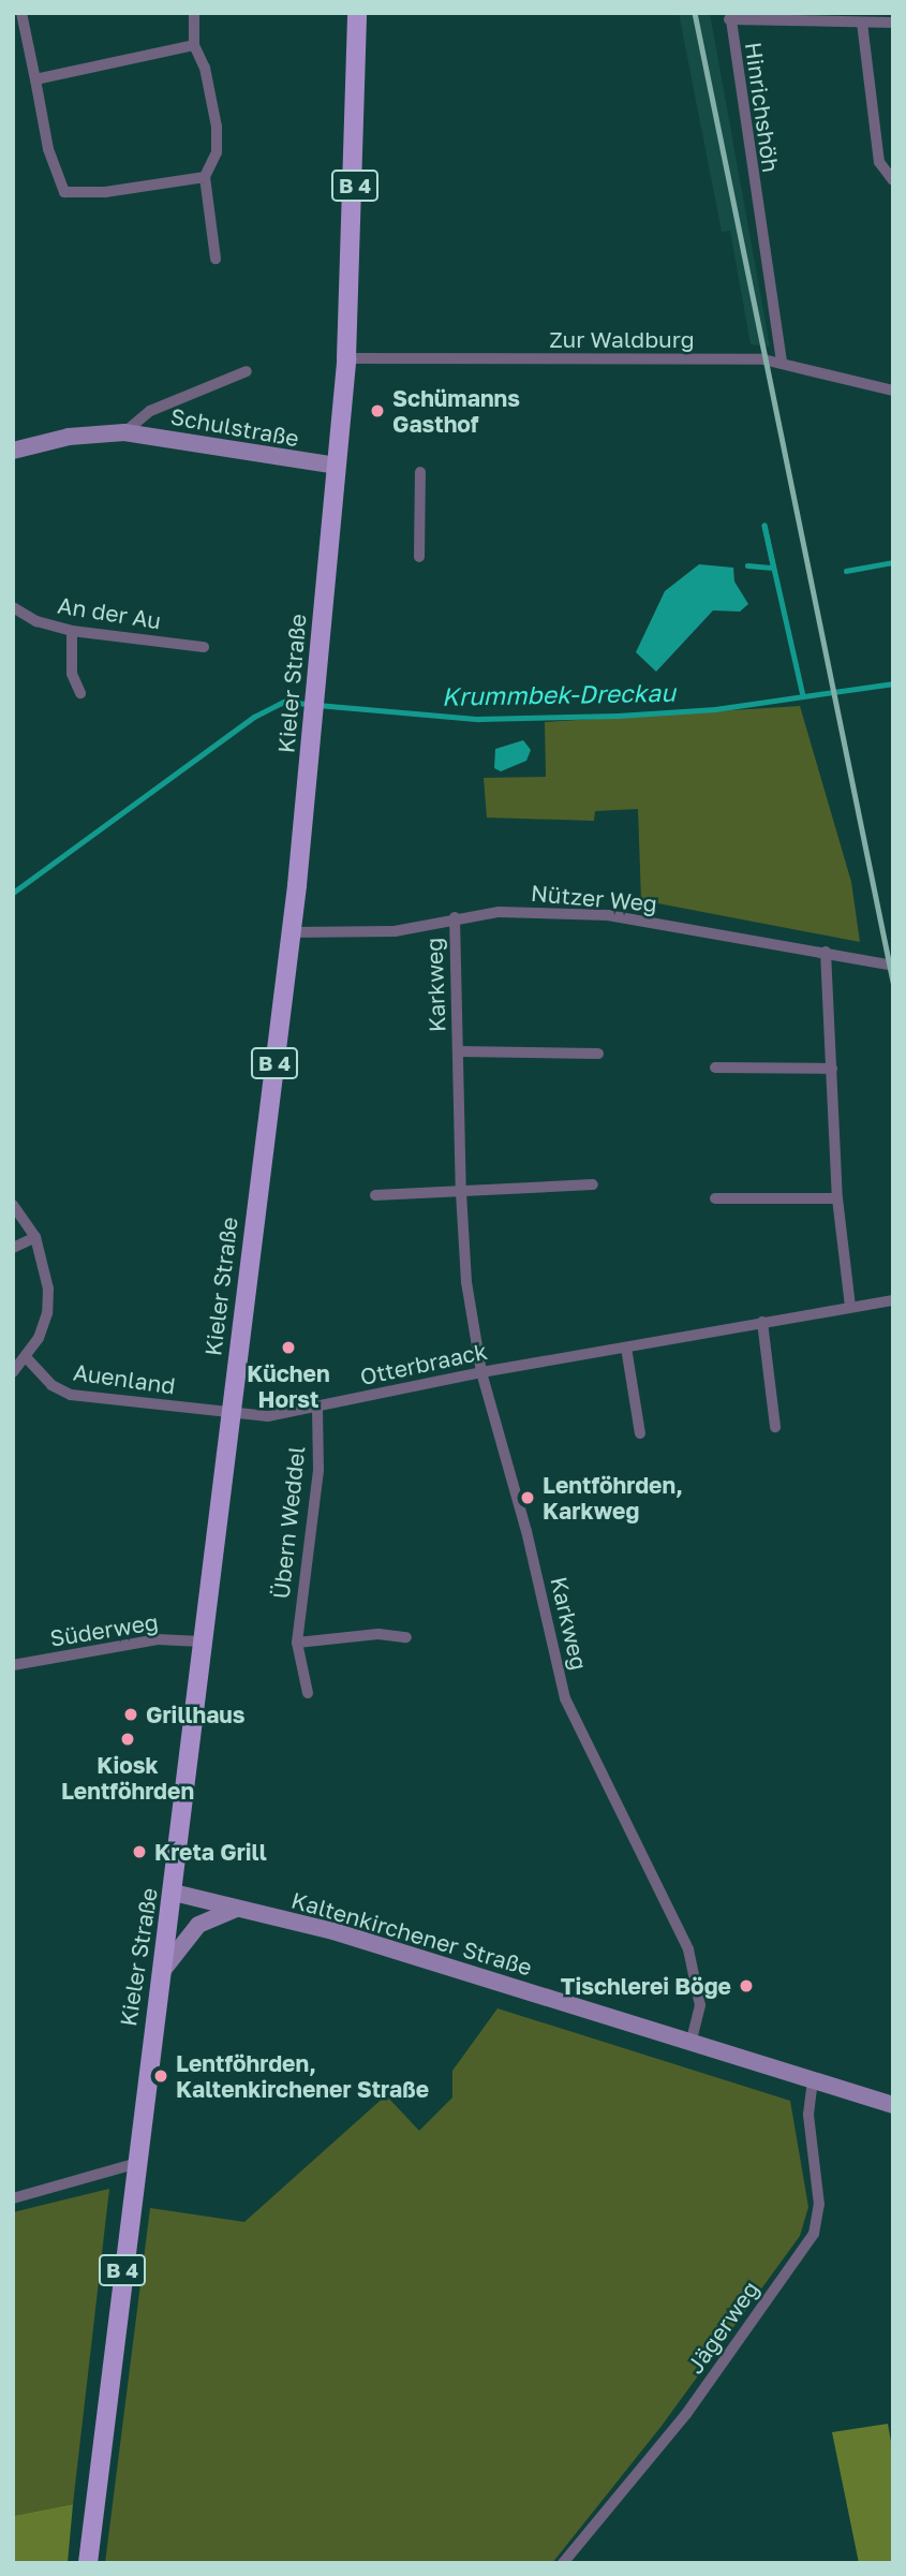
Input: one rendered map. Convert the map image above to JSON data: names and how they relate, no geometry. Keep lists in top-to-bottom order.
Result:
{
  "streets": {
    "main road": [
      "B 4",
      "Schulstraße",
      "Kieler Straße",
      "Kaltenkirchener Straße"
    ],
    "street": [
      "Hinrichshöh",
      "Zur Waldburg",
      "An der Au",
      "Nützer Weg",
      "Karkweg",
      "Otterbraack",
      "Auenland",
      "Übern Weddel",
      "Süderweg",
      "Jägerweg"
    ]
  },
  "crossings": [
    ["Hinrichshöh", "Zur Waldburg"],
    ["Zur Waldburg", "Kieler Straße"],
    ["Schulstraße", "Kieler Straße"],
    ["Kieler Straße", "Nützer Weg"],
    ["Kieler Straße", "Otterbraack"],
    ["Kieler Straße", "Auenland"],
    ["Kieler Straße", "Süderweg"],
    ["Kieler Straße", "Kaltenkirchener Straße"],
    ["Nützer Weg", "Karkweg"],
    ["Karkweg", "Otterbraack"],
    ["Karkweg", "Kaltenkirchener Straße"],
    ["Otterbraack", "Auenland"],
    ["Otterbraack", "Übern Weddel"],
    ["Kaltenkirchener Straße", "Jägerweg"]
  ],
  "water": ["Krummbek-Dreckau"],
  "places": [
    "Schümanns Gasthof",
    "Küchen Horst",
    "Lentföhrden, Karkweg",
    "Grillhaus",
    "Kiosk Lentföhrden",
    "Kreta Grill",
    "Tischlerei Böge",
    "Lentföhrden, Kaltenkirchener Straße"
  ]
}
